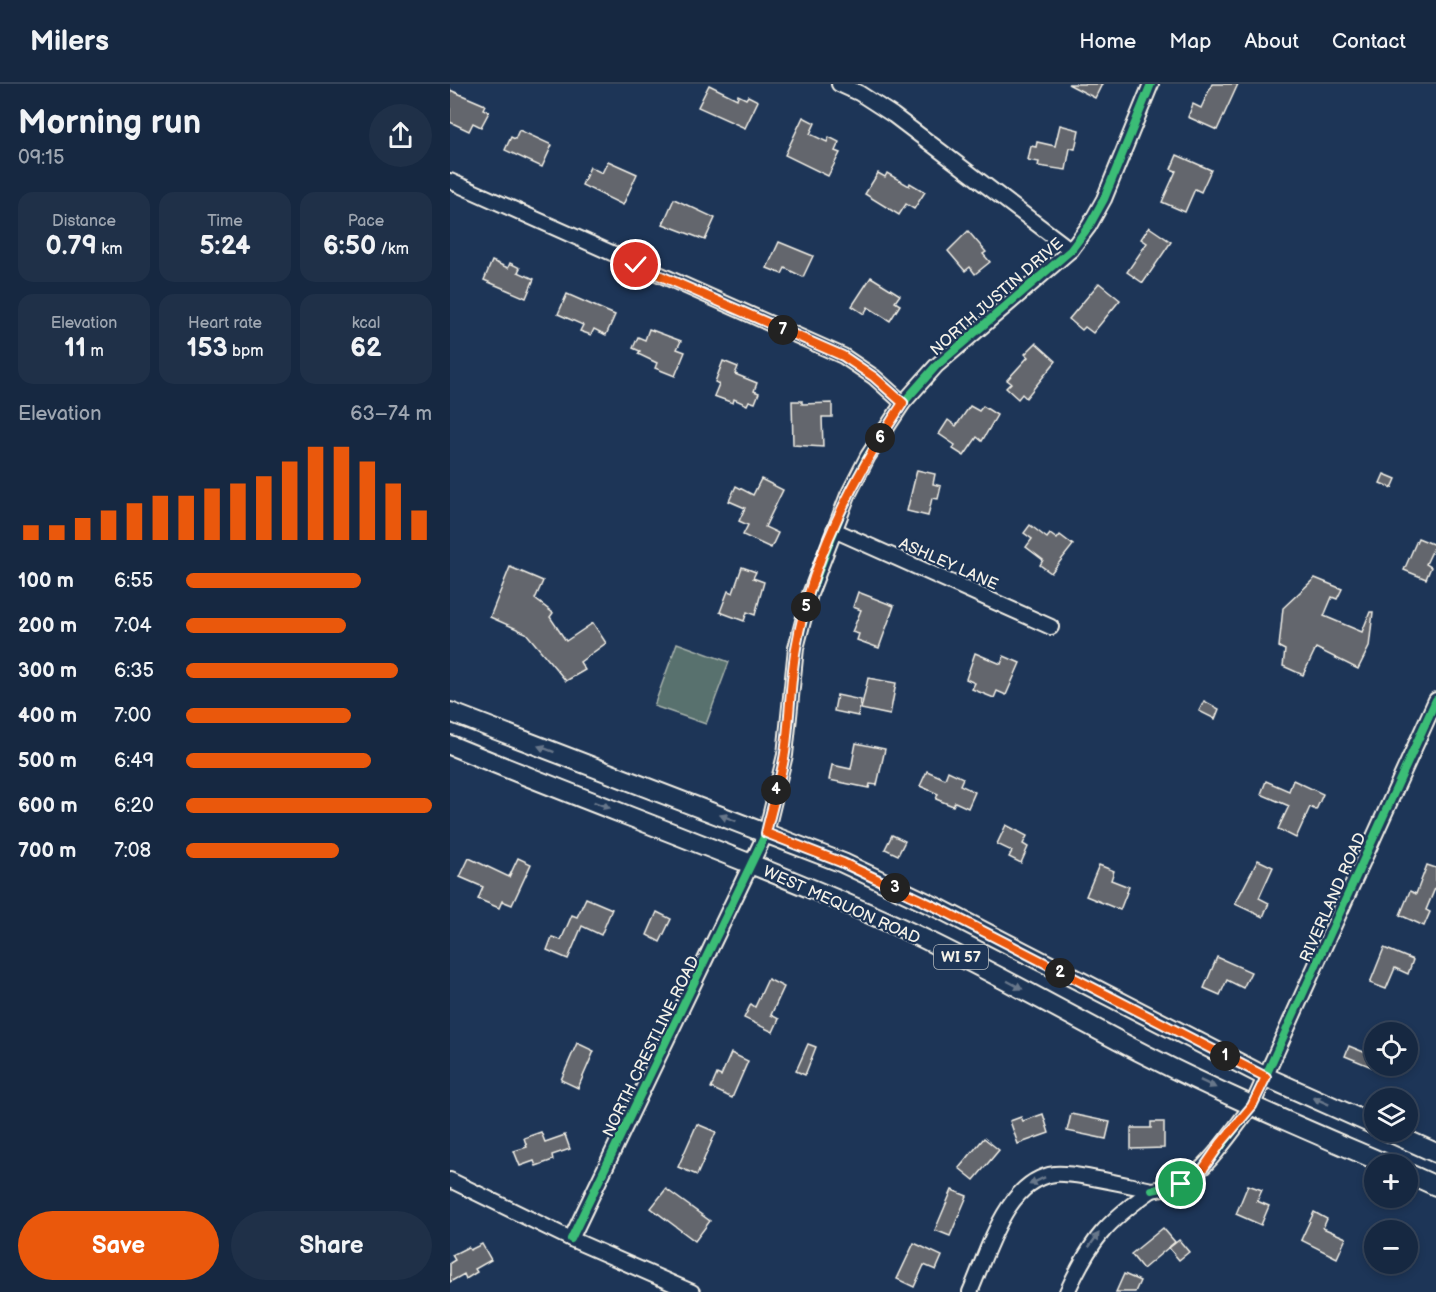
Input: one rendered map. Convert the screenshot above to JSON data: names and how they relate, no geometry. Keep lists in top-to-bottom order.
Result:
{
  "streets": {
    "main road": ["WEST MEQUON ROAD", "WI 57"],
    "street": [
      "NORTH JUSTIN DRIVE",
      "ASHLEY LANE",
      "RIVERLAND ROAD",
      "NORTH CRESTLINE ROAD"
    ]
  },
  "crossings": [
    ["NORTH JUSTIN DRIVE", "ASHLEY LANE"],
    ["NORTH JUSTIN DRIVE", "WEST MEQUON ROAD"],
    ["NORTH JUSTIN DRIVE", "WI 57"],
    ["NORTH JUSTIN DRIVE", "NORTH CRESTLINE ROAD"],
    ["RIVERLAND ROAD", "WEST MEQUON ROAD"],
    ["RIVERLAND ROAD", "WI 57"],
    ["WEST MEQUON ROAD", "NORTH CRESTLINE ROAD"]
  ],
  "page": {
    "header": "Milers",
    "nav": [
      "Home",
      "Map",
      "About",
      "Contact"
    ],
    "heading": ["Morning run", "09:15"],
    "stats": [
      ["Distance", "0.79 km"],
      ["Time", "5:24"],
      ["Pace", "6:50 /km"],
      ["Elevation", "11 m"],
      ["Heart rate", "153 bpm"],
      ["kcal", "62"]
    ],
    "pins": [
      "7",
      "6",
      "5",
      "4",
      "3",
      "2",
      "1"
    ],
    "chart": ["Elevation", "63–74 m"],
    "list": [
      {
        "name": "100 m",
        "note": "6:55"
      },
      {
        "name": "200 m",
        "note": "7:04"
      },
      {
        "name": "300 m",
        "note": "6:35"
      },
      {
        "name": "400 m",
        "note": "7:00"
      },
      {
        "name": "500 m",
        "note": "6:49"
      },
      {
        "name": "600 m",
        "note": "6:20"
      },
      {
        "name": "700 m",
        "note": "7:08"
      }
    ],
    "map_buttons": ["+", "−"],
    "buttons": ["Save", "Share"]
  }
}
